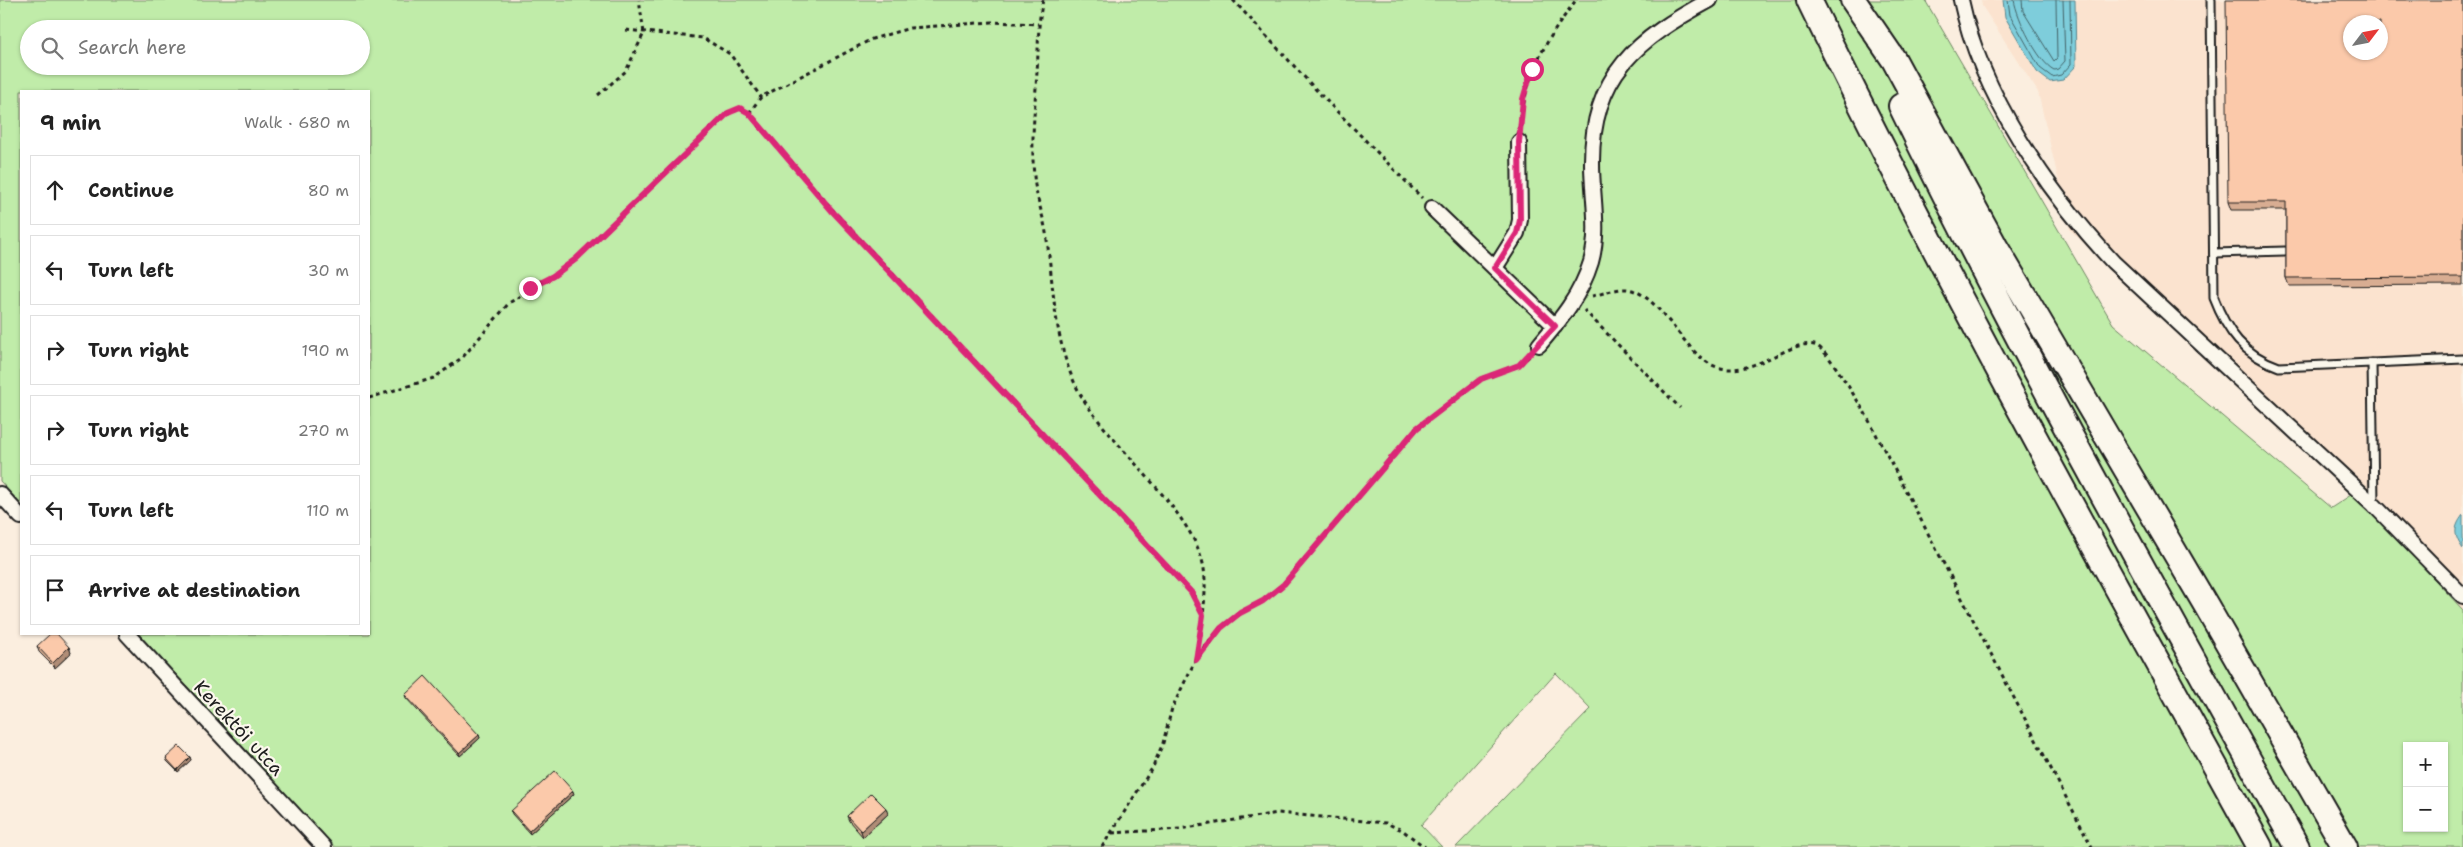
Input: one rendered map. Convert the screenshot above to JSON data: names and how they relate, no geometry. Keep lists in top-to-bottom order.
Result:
{
  "streets": {
    "street": ["Kerektói utca"]
  },
  "north": "top right",
  "page": {
    "search": "Search here",
    "heading": ["9 min", "Walk · 680 m"],
    "list": [
      ["Continue", "80 m"],
      ["Turn left", "30 m"],
      ["Turn right", "190 m"],
      ["Turn right", "270 m"],
      ["Turn left", "110 m"],
      "Arrive at destination"
    ],
    "map_buttons": ["+", "−"]
  }
}
